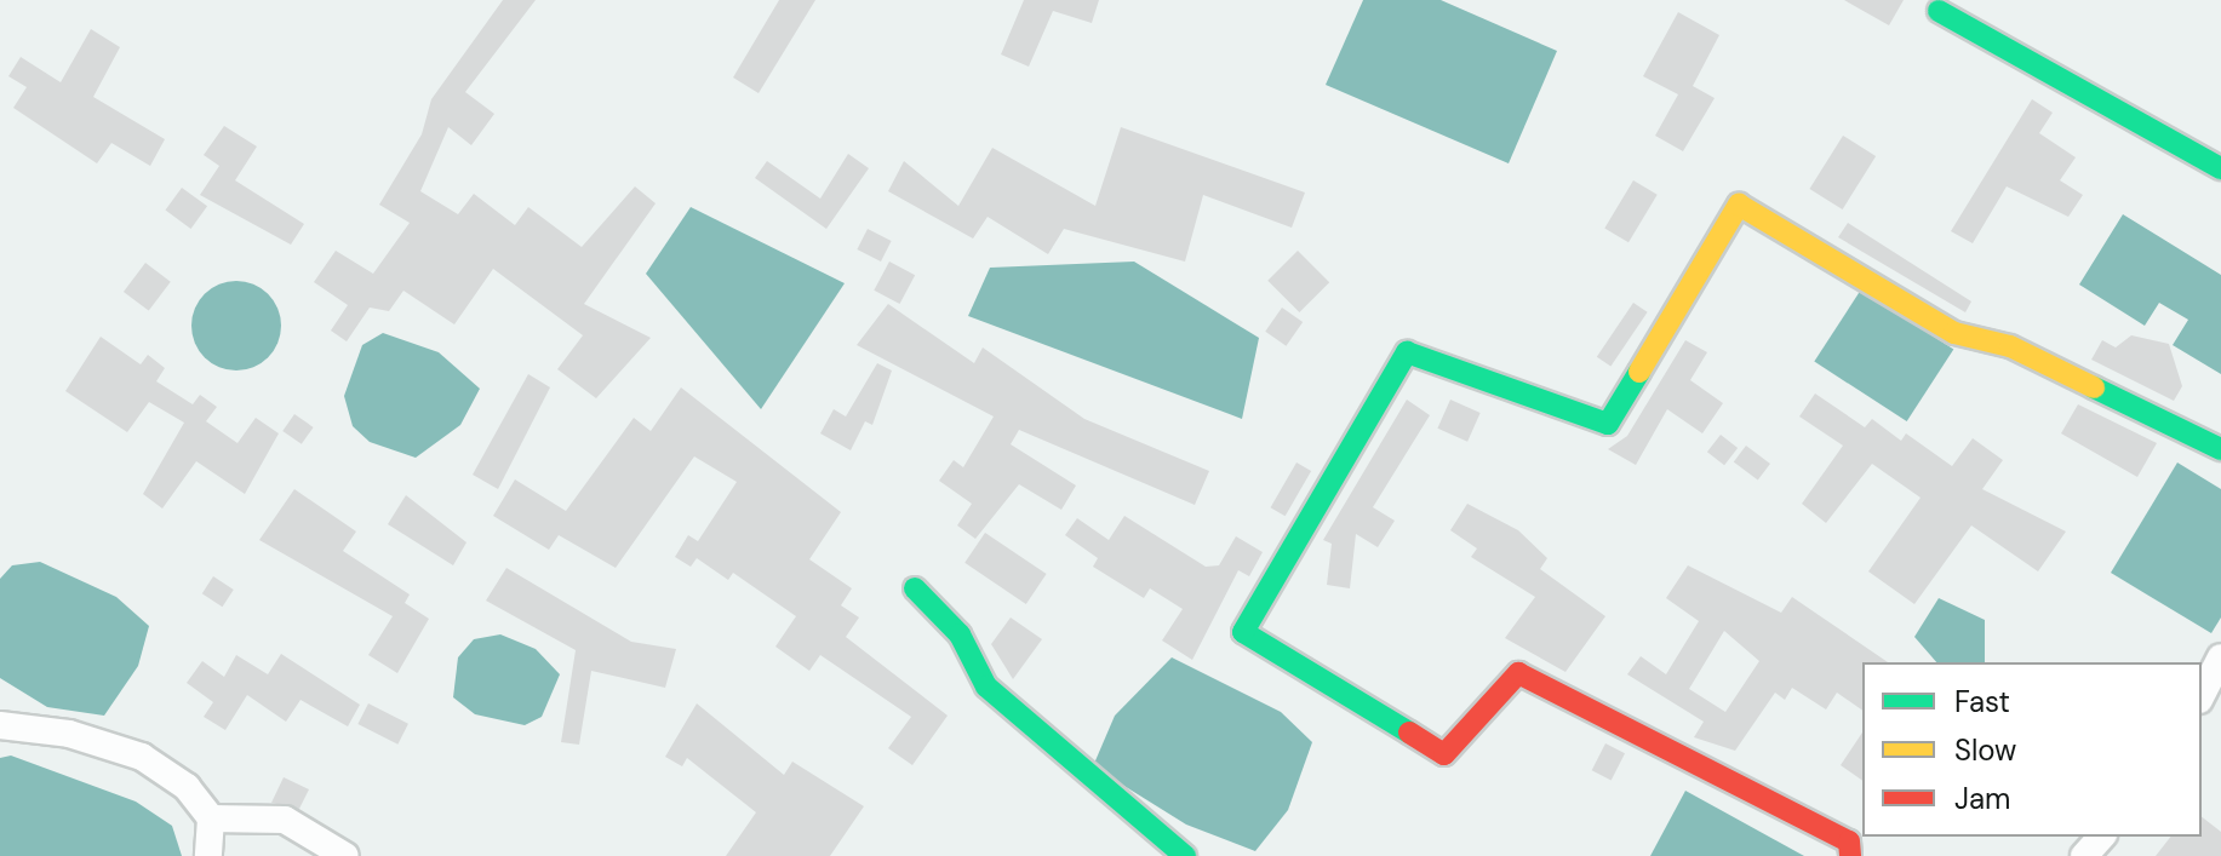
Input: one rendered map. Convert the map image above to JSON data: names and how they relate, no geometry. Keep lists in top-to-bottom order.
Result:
{
  "legend": ["Fast", "Slow", "Jam"]
}
